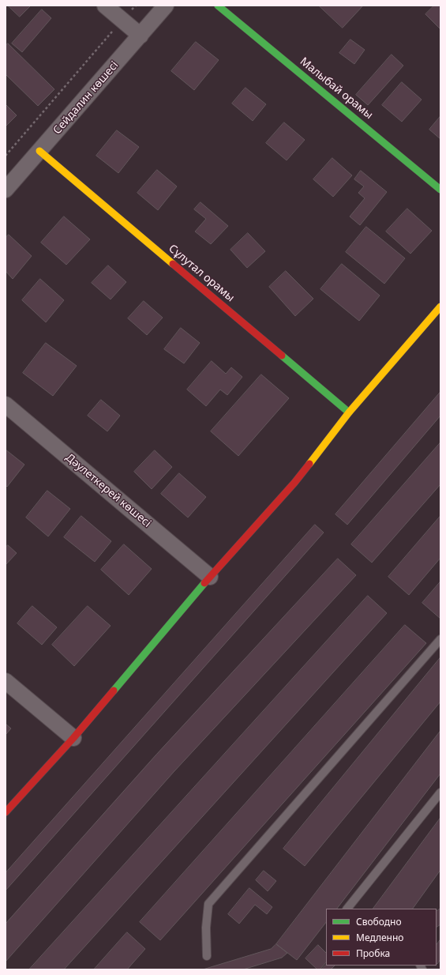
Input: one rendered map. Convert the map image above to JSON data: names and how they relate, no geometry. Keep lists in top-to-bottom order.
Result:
{
  "streets": {
    "street": [
      "Малыбай орамы",
      "Сейдалин көшесі",
      "Сұлутал орамы",
      "Дәулеткерей көшесі"
    ]
  },
  "crossings": [
    ["Сейдалин көшесі", "Сұлутал орамы"]
  ],
  "legend": ["Свободно", "Медленно", "Пробка"]
}
